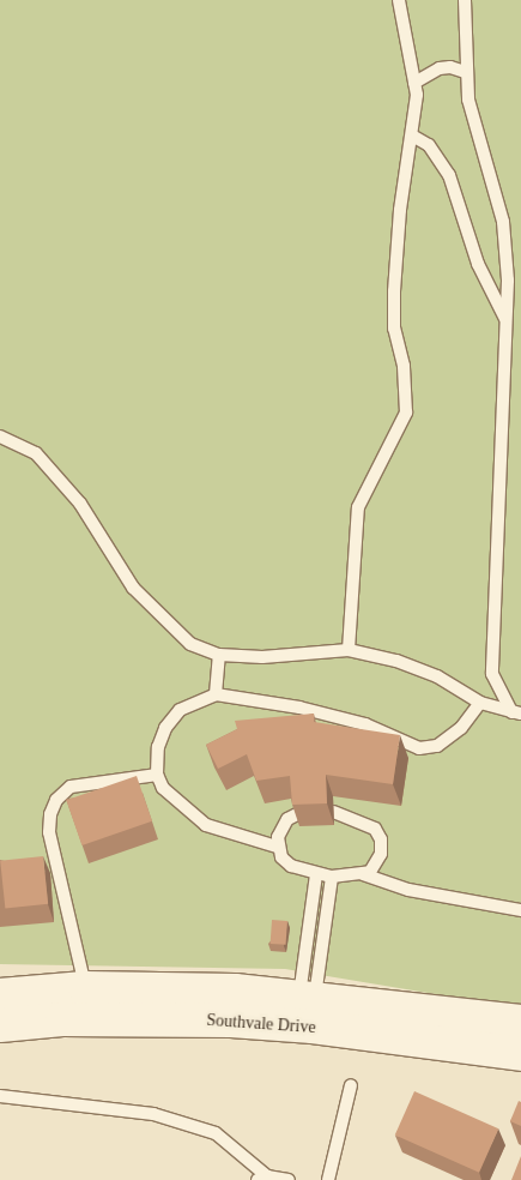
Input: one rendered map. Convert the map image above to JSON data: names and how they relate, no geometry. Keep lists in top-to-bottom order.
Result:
{
  "streets": {
    "street": ["Southvale Drive"]
  }
}
